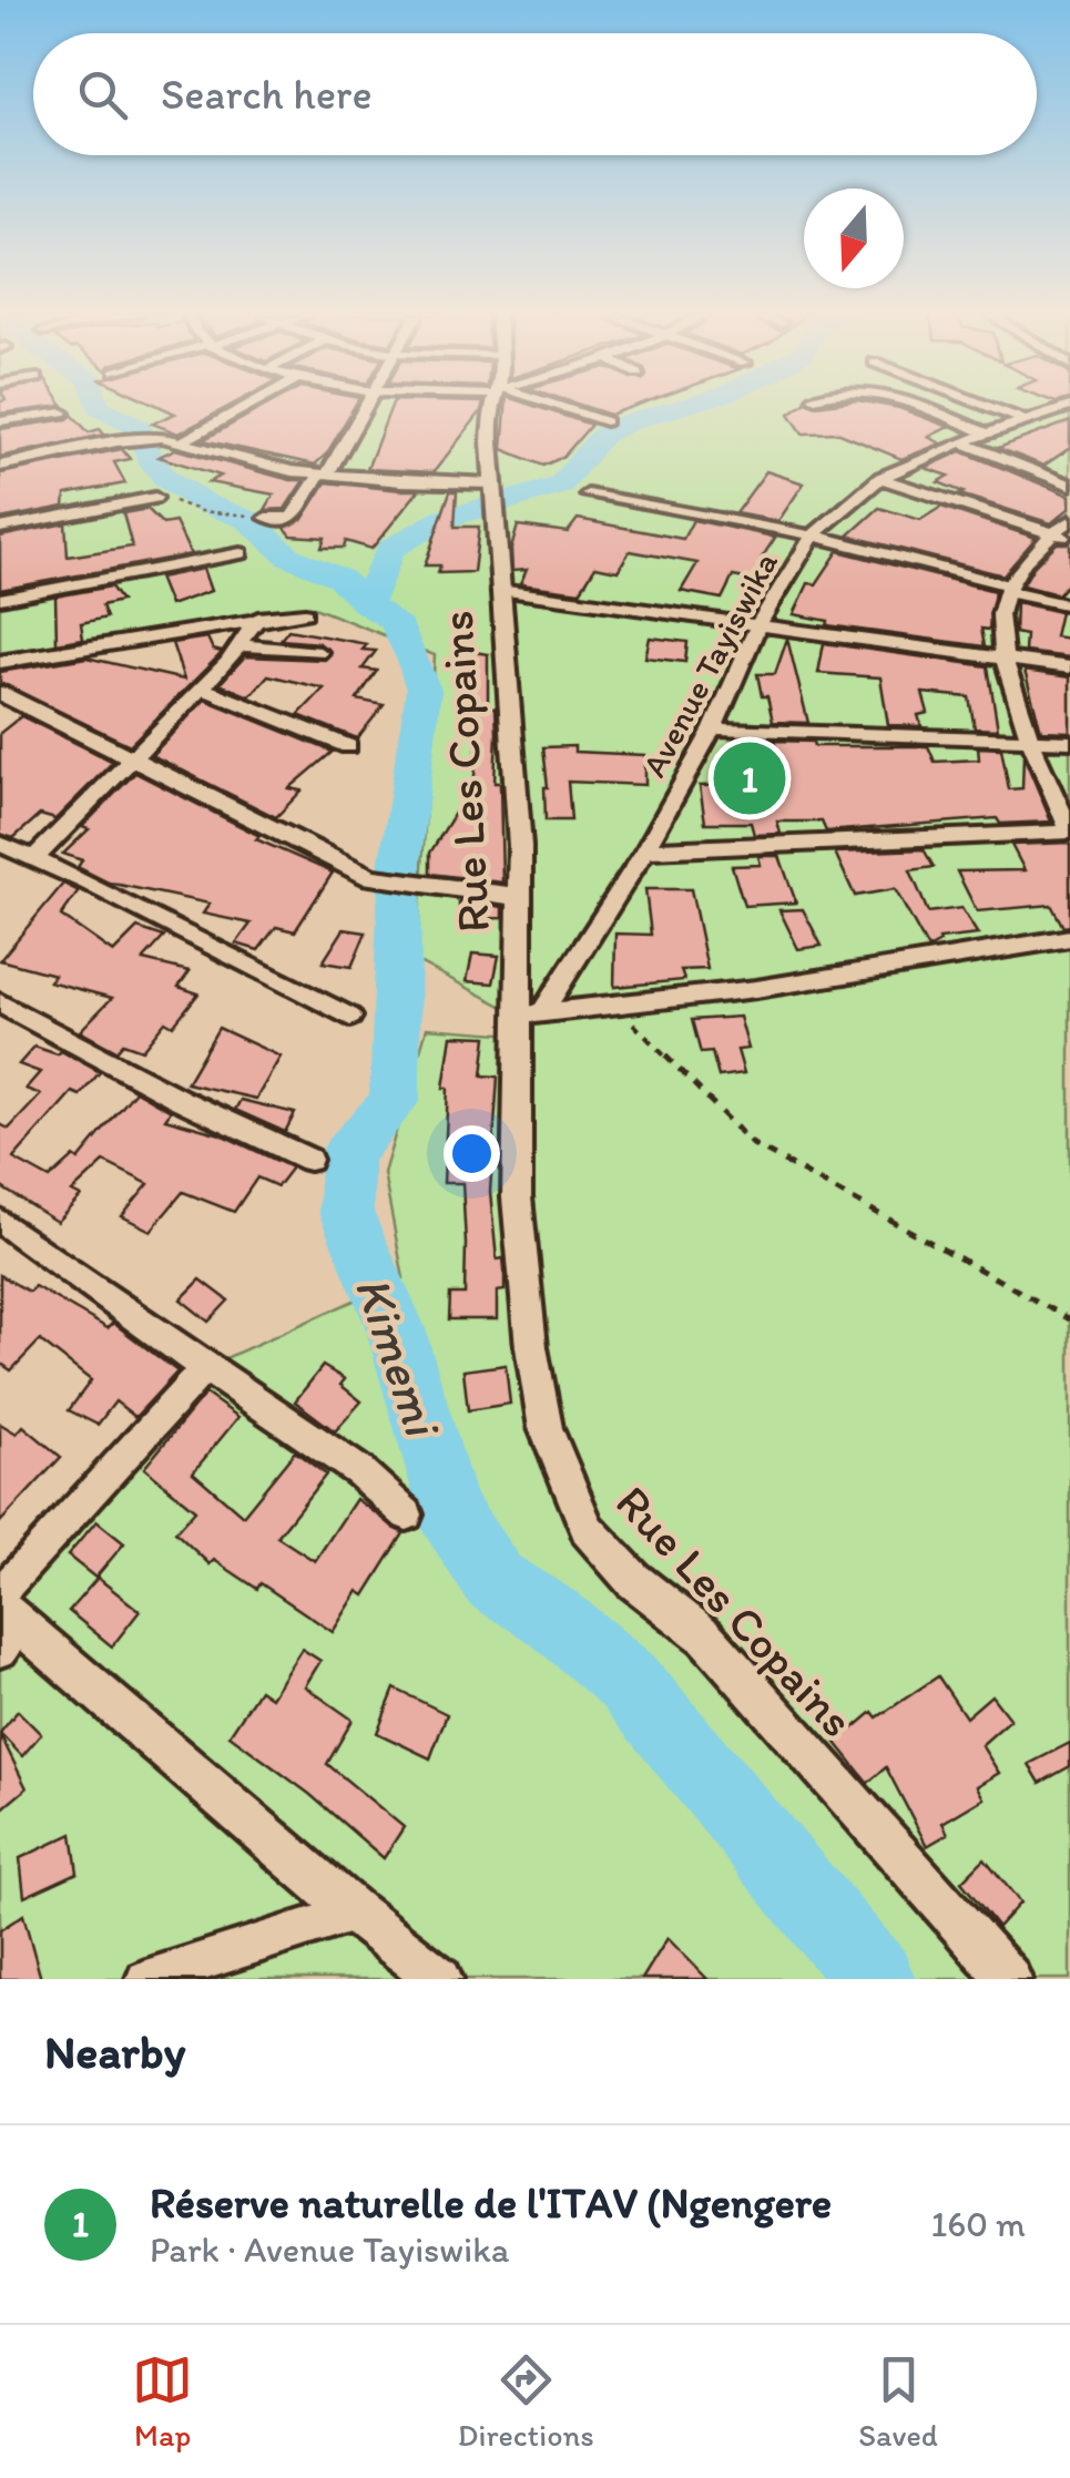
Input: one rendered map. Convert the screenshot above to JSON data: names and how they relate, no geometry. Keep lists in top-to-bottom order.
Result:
{
  "streets": {
    "street": ["Avenue Tayiswika", "Rue Les Copains"]
  },
  "crossings": [
    ["Avenue Tayiswika", "Rue Les Copains"]
  ],
  "water": ["Kimemi"],
  "north": "bottom",
  "page": {
    "search": "Search here",
    "pins": "1",
    "heading": "Nearby",
    "list": [
      {
        "mark": "1",
        "name": "Réserve naturelle de l'ITAV (Ngengere",
        "note": "Park · Avenue Tayiswika",
        "value": "160 m"
      }
    ],
    "nav": ["Map", "Directions", "Saved"]
  }
}
